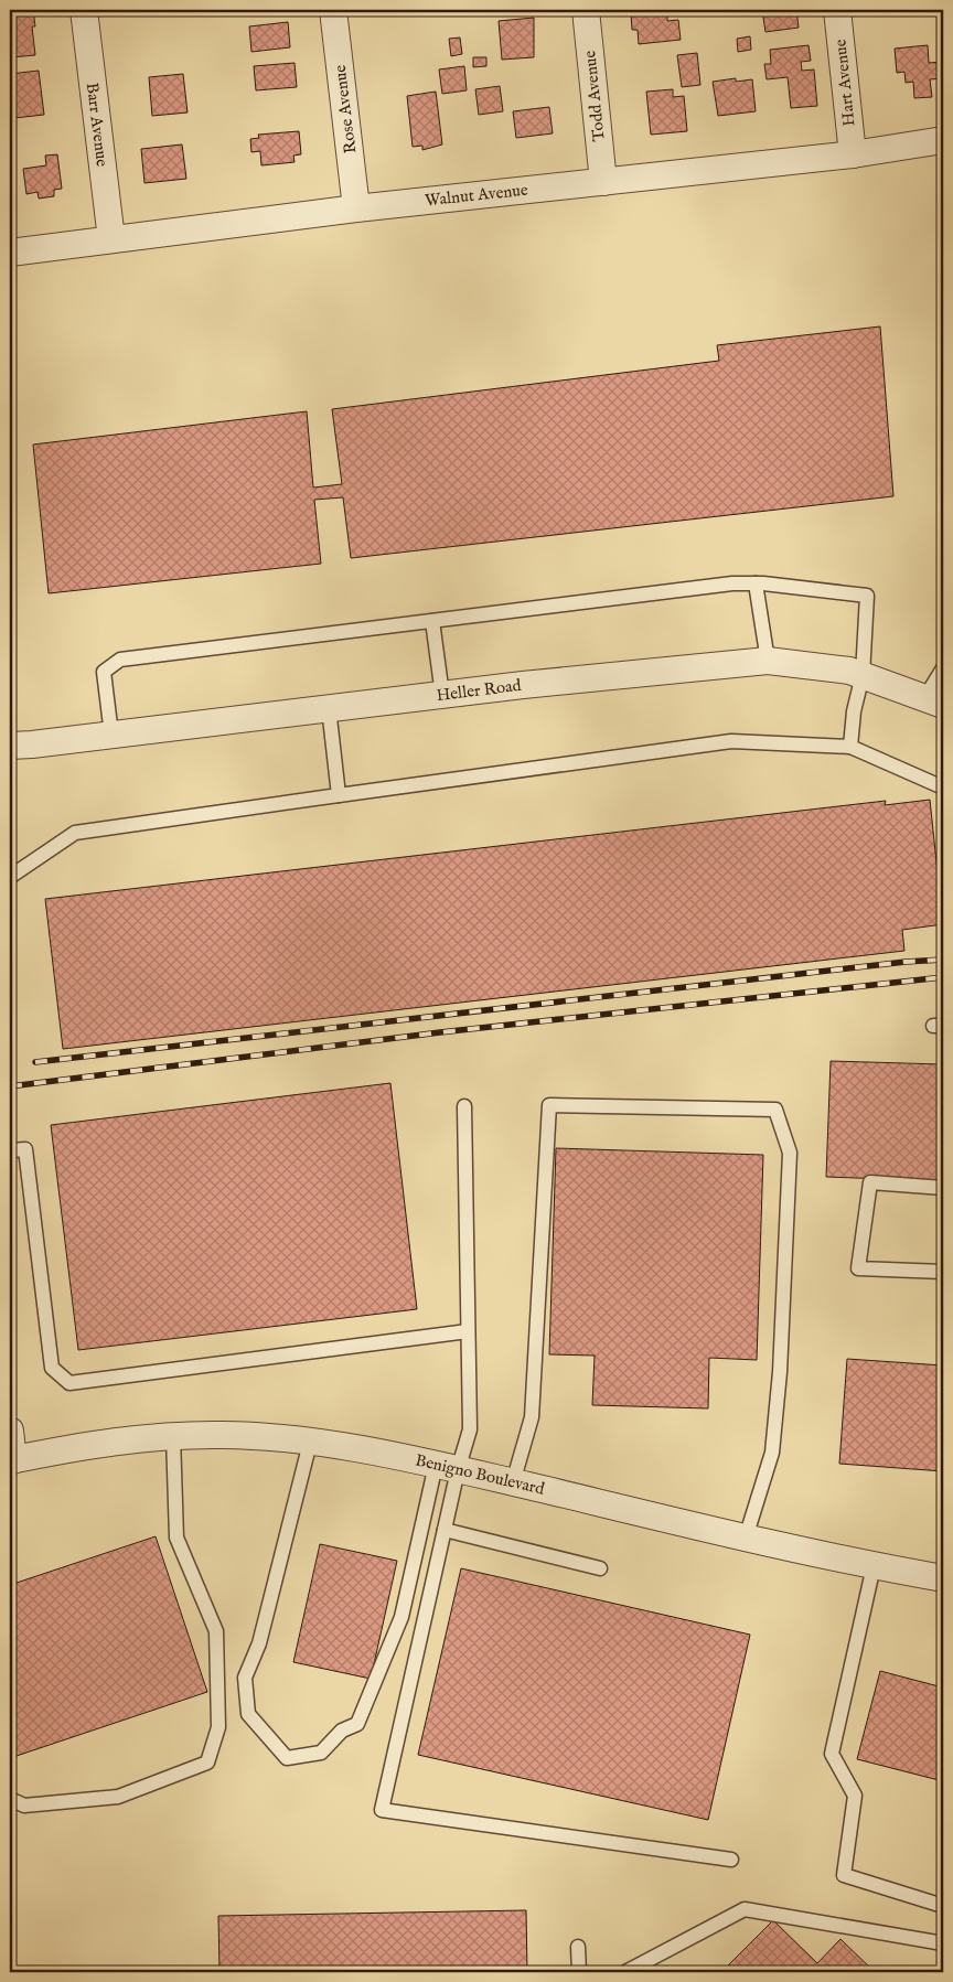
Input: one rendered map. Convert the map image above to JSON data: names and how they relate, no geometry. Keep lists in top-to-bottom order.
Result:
{
  "streets": {
    "street": [
      "Hart Avenue",
      "Todd Avenue",
      "Rose Avenue",
      "Barr Avenue",
      "Walnut Avenue",
      "Heller Road",
      "Benigno Boulevard"
    ]
  },
  "crossings": [
    ["Hart Avenue", "Walnut Avenue"],
    ["Todd Avenue", "Walnut Avenue"],
    ["Rose Avenue", "Walnut Avenue"],
    ["Barr Avenue", "Walnut Avenue"]
  ]
}
